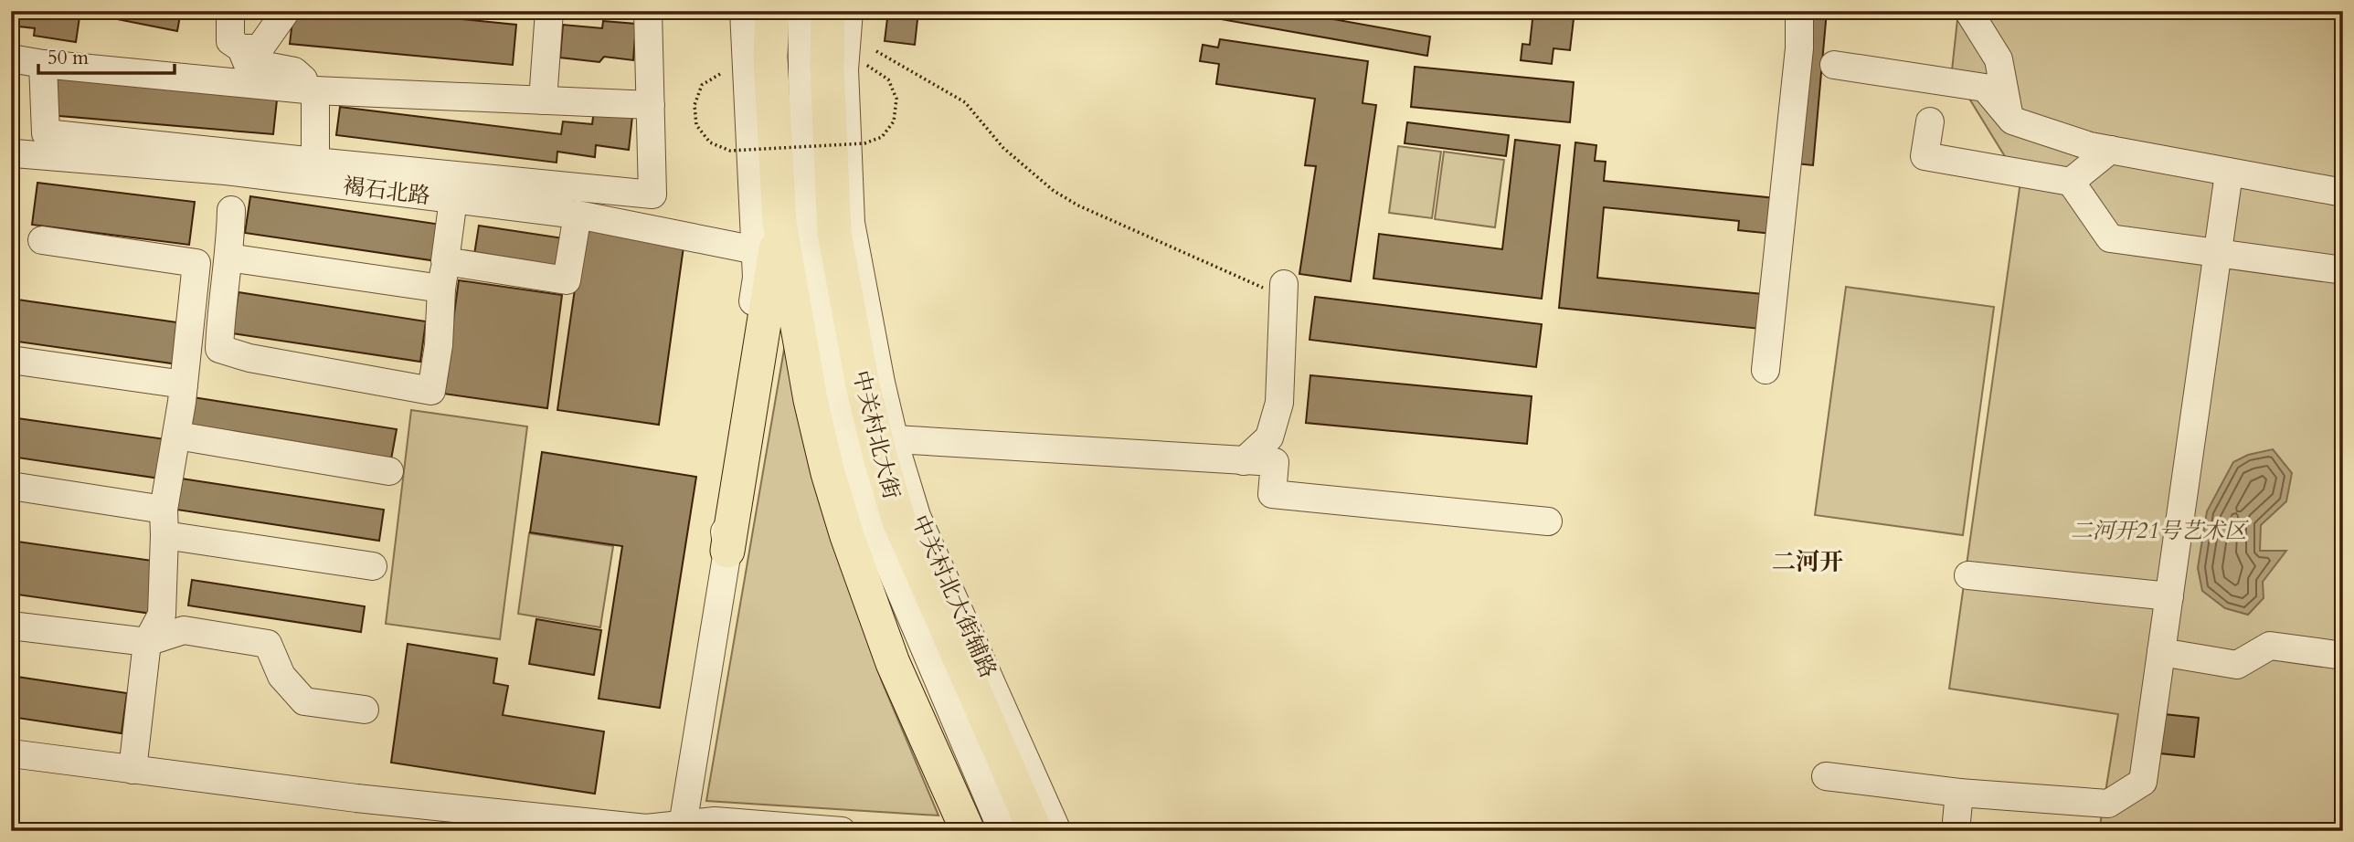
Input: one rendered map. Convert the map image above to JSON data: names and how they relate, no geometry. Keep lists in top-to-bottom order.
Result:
{
  "streets": {
    "main road": ["中关村北大街"],
    "street": ["褐石北路", "中关村北大街辅路"]
  },
  "districts": ["二河开"],
  "parks": ["二河开21号艺术区"],
  "scale_bar": "50 m"
}
